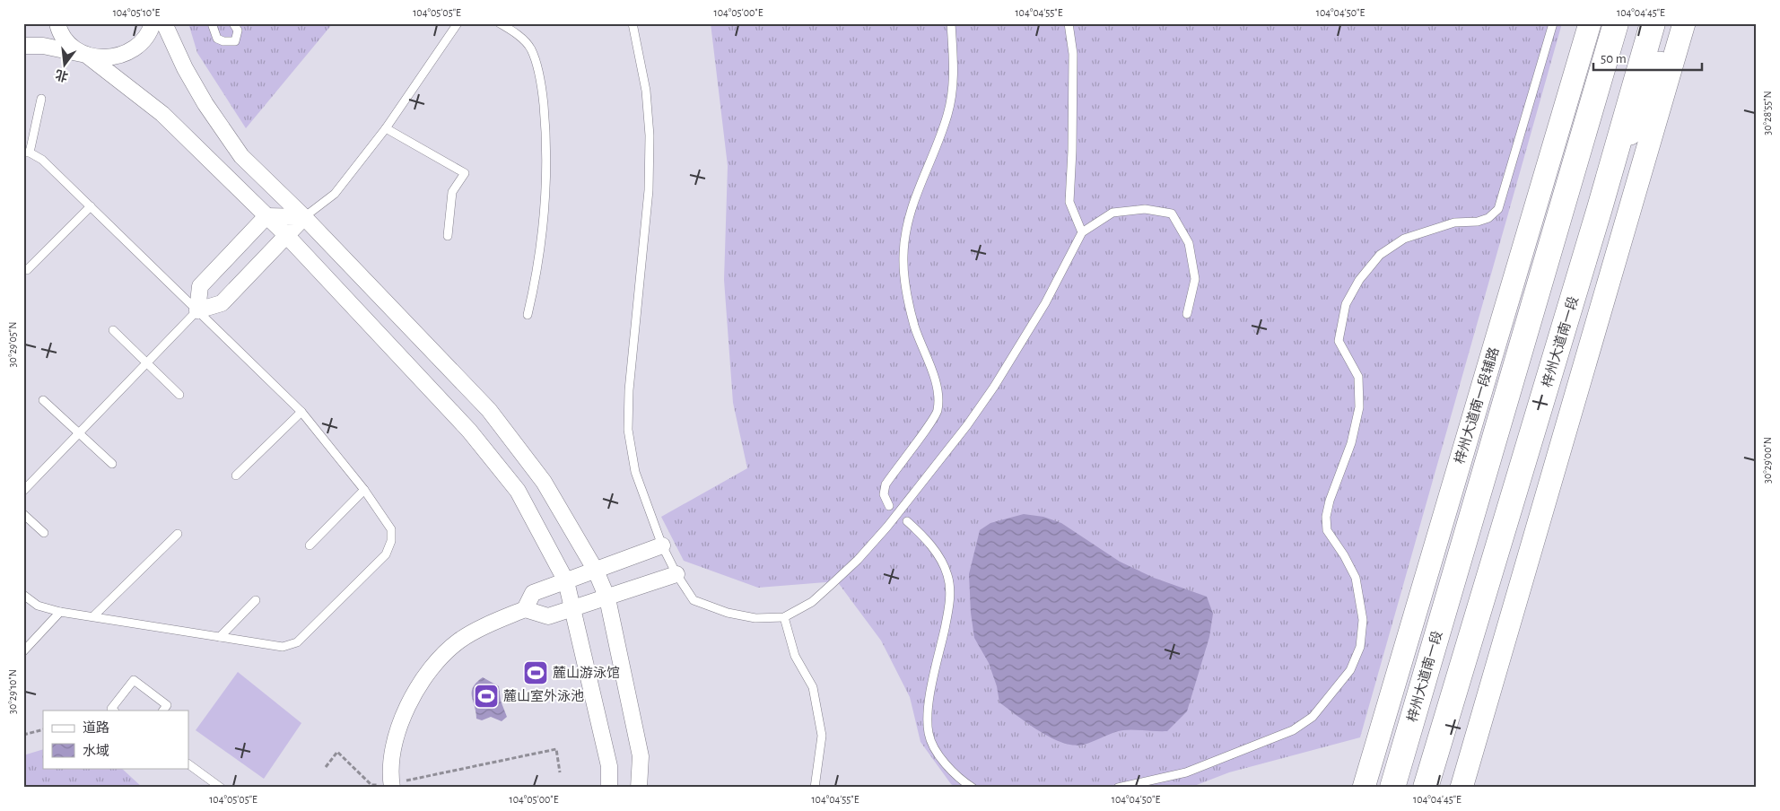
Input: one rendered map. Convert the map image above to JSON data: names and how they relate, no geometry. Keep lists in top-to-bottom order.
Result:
{
  "streets": {
    "highway": ["梓州大道南一段"],
    "main road": ["梓州大道南一段辅路"]
  },
  "places": {
    "sports": ["麓山游泳馆", "麓山室外泳池"]
  },
  "legend": ["道路", "水域"],
  "scale_bar": "50 m",
  "north": "bottom",
  "coordinates": [
    "104°05'10\"E",
    "104°05'05\"E",
    "104°05'00\"E",
    "104°04'55\"E",
    "104°04'50\"E",
    "104°04'45\"E",
    "30°28'55\"N",
    "30°29'05\"N",
    "30°29'00\"N",
    "30°29'10\"N"
  ]
}
